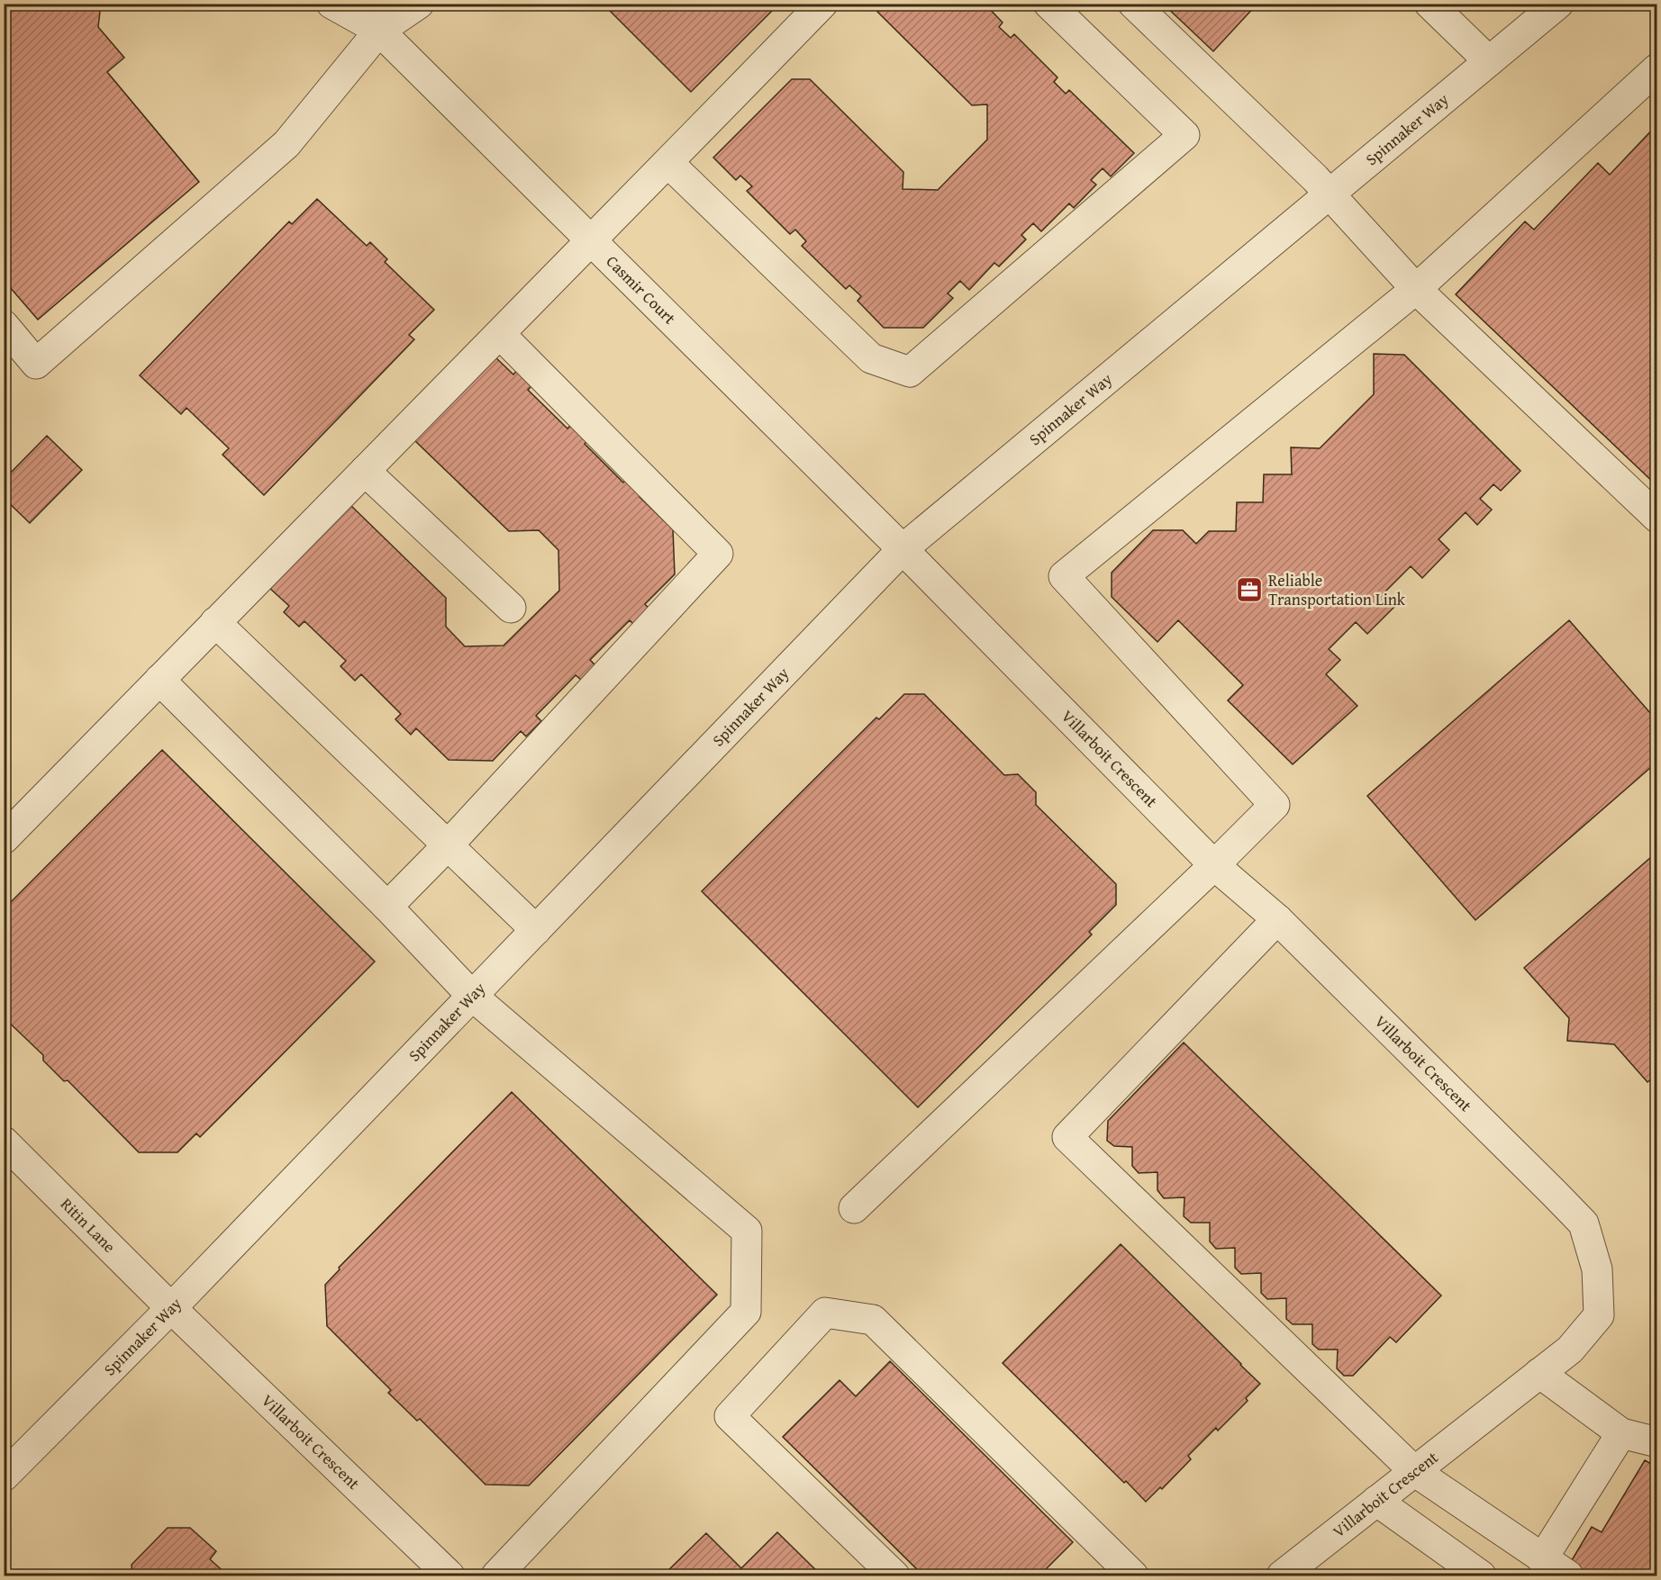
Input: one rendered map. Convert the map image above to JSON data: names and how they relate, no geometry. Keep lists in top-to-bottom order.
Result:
{
  "streets": {
    "street": [
      "Spinnaker Way",
      "Casmir Court",
      "Villarboit Crescent",
      "Ritin Lane"
    ]
  },
  "crossings": [
    ["Spinnaker Way", "Casmir Court"],
    ["Spinnaker Way", "Villarboit Crescent"],
    ["Spinnaker Way", "Ritin Lane"],
    ["Casmir Court", "Villarboit Crescent"],
    ["Villarboit Crescent", "Ritin Lane"]
  ],
  "places": {
    "office": ["Reliable Transportation Link"]
  }
}
